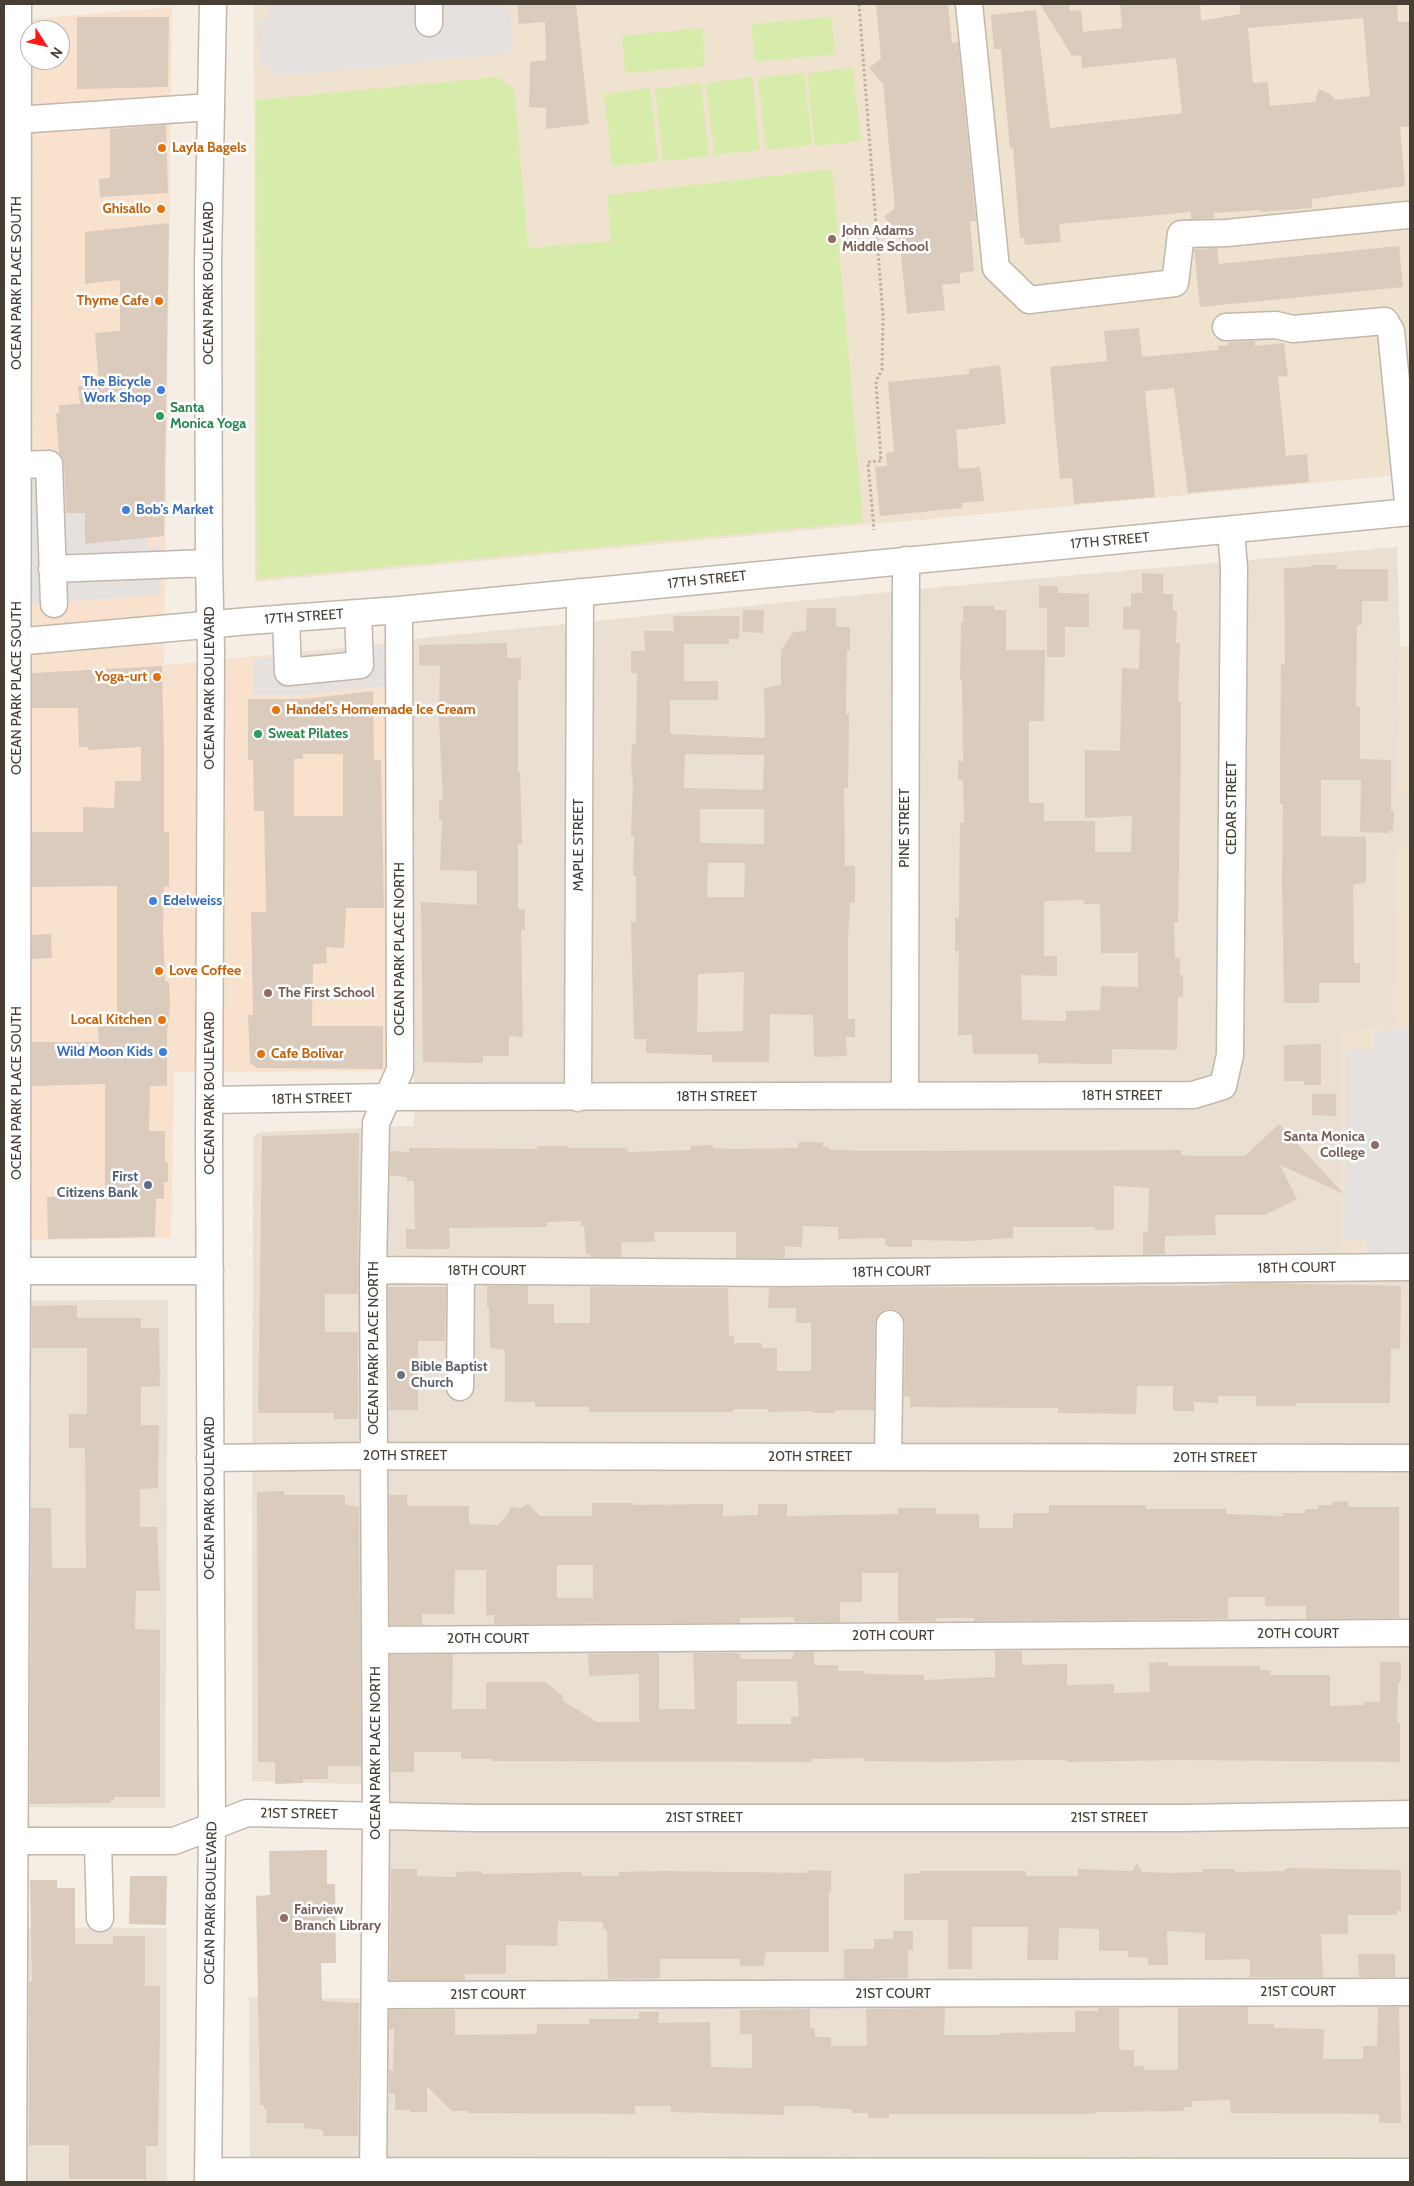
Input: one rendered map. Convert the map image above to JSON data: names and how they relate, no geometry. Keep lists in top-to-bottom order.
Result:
{
  "streets": {
    "street": [
      "OCEAN PARK PLACE SOUTH",
      "OCEAN PARK BOULEVARD",
      "17TH STREET",
      "CEDAR STREET",
      "PINE STREET",
      "MAPLE STREET",
      "OCEAN PARK PLACE NORTH",
      "18TH STREET",
      "18TH COURT",
      "20TH STREET",
      "20TH COURT",
      "21ST STREET",
      "21ST COURT"
    ]
  },
  "crossings": [
    ["OCEAN PARK PLACE SOUTH", "17TH STREET"],
    ["OCEAN PARK PLACE SOUTH", "21ST STREET"],
    ["OCEAN PARK BOULEVARD", "17TH STREET"],
    ["OCEAN PARK BOULEVARD", "18TH STREET"],
    ["OCEAN PARK BOULEVARD", "20TH STREET"],
    ["OCEAN PARK BOULEVARD", "21ST STREET"],
    ["17TH STREET", "CEDAR STREET"],
    ["17TH STREET", "PINE STREET"],
    ["17TH STREET", "MAPLE STREET"],
    ["17TH STREET", "OCEAN PARK PLACE NORTH"],
    ["CEDAR STREET", "18TH STREET"],
    ["PINE STREET", "18TH STREET"],
    ["MAPLE STREET", "18TH STREET"],
    ["OCEAN PARK PLACE NORTH", "18TH STREET"],
    ["OCEAN PARK PLACE NORTH", "18TH COURT"],
    ["OCEAN PARK PLACE NORTH", "20TH STREET"],
    ["OCEAN PARK PLACE NORTH", "20TH COURT"],
    ["OCEAN PARK PLACE NORTH", "21ST STREET"],
    ["OCEAN PARK PLACE NORTH", "21ST COURT"]
  ],
  "places": [
    "Layla Bagels",
    "Ghisallo",
    "John Adams Middle School",
    "Thyme Cafe",
    "The Bicycle Work Shop",
    "Santa Monica Yoga",
    "Bob's Market",
    "Yoga-urt",
    "Handel's Homemade Ice Cream",
    "Sweat Pilates",
    "Edelweiss",
    "Love Coffee",
    "The First School",
    "Local Kitchen",
    "Wild Moon Kids",
    "Cafe Bolivar",
    "Santa Monica College",
    "First Citizens Bank",
    "Bible Baptist Church",
    "Fairview Branch Library"
  ],
  "north": "bottom right"
}
